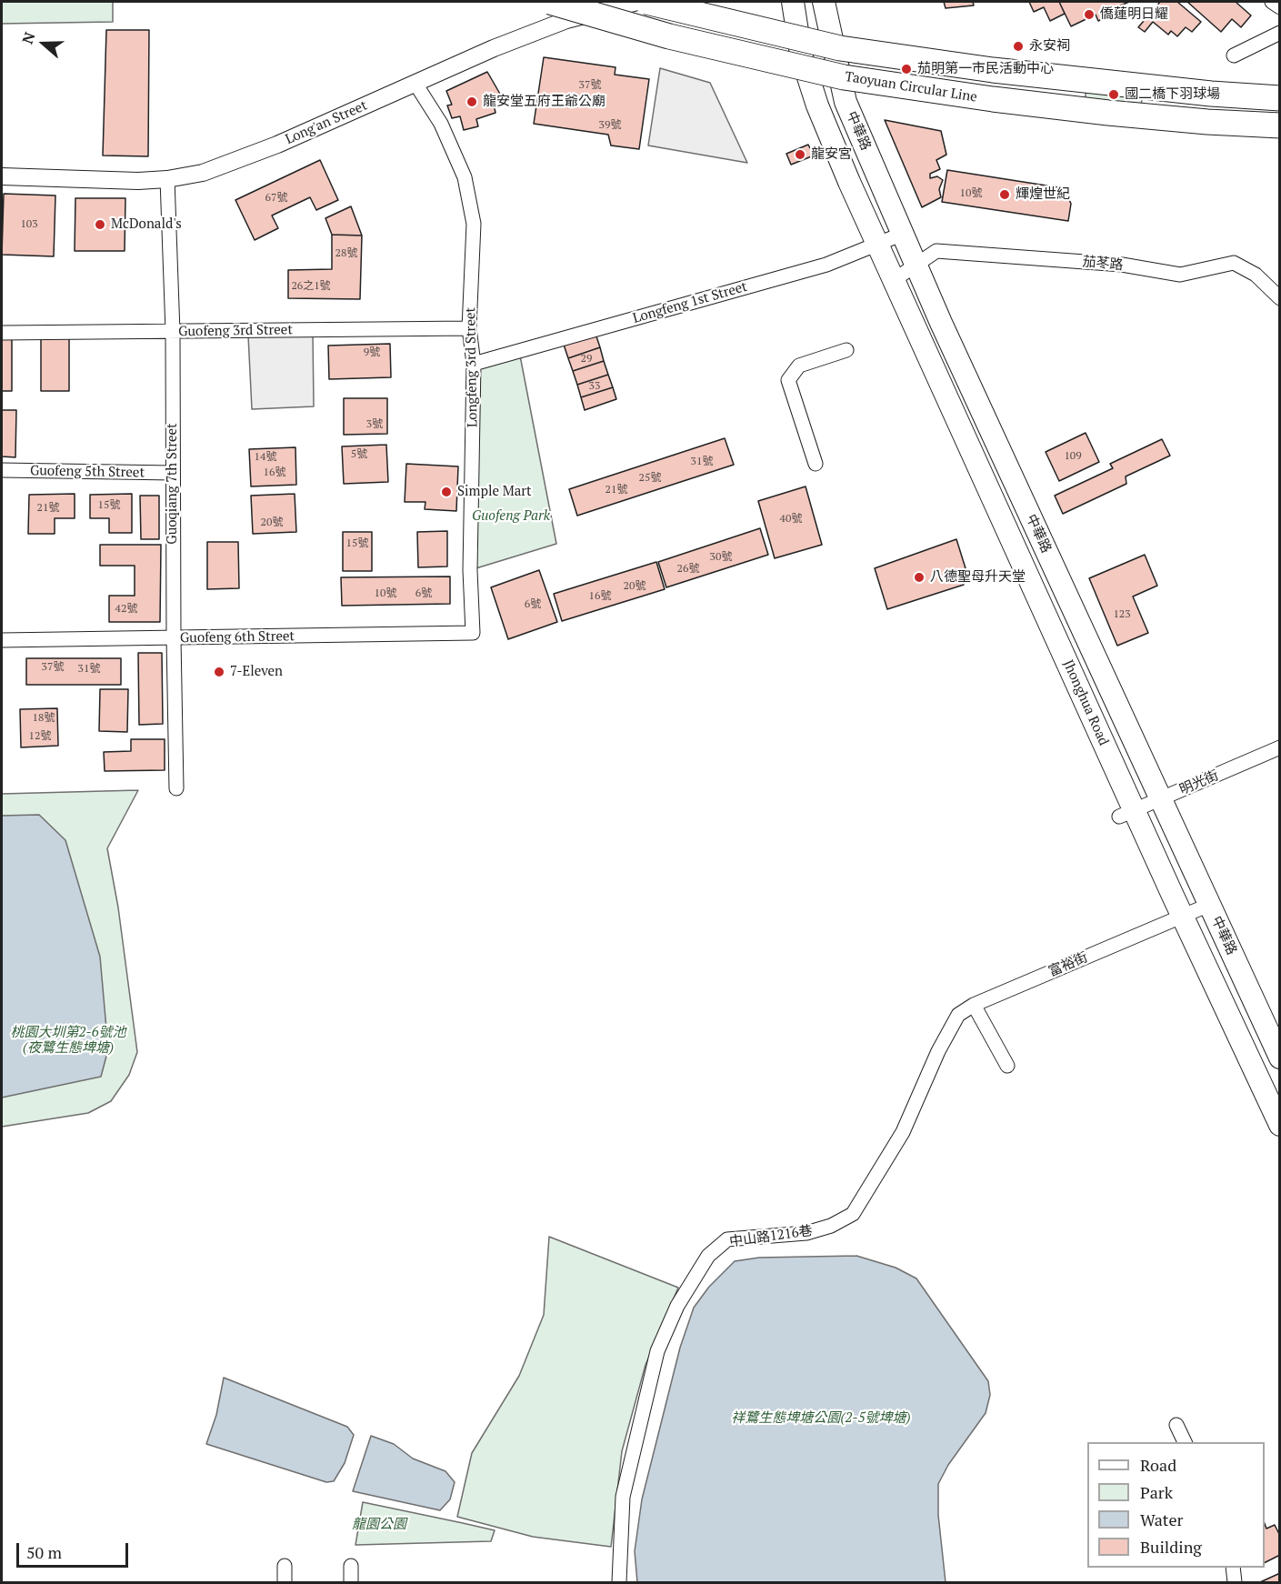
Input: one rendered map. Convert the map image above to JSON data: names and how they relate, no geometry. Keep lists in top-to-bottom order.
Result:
{
  "streets": {
    "highway": ["Taoyuan Circular Line"],
    "main road": ["中華路", "Jhonghua Road"],
    "street": [
      "Long'an Street",
      "茄苳路",
      "Longfeng 1st Street",
      "Guofeng 3rd Street",
      "Longfeng 3rd Street",
      "Guofeng 5th Street",
      "Guoqiang 7th Street",
      "Guofeng 6th Street",
      "明光街",
      "富裕街",
      "中山路1216巷"
    ]
  },
  "crossings": [
    ["Long'an Street", "Longfeng 3rd Street"],
    ["Long'an Street", "Guoqiang 7th Street"],
    ["中華路", "茄苳路"],
    ["中華路", "Longfeng 1st Street"],
    ["中華路", "Jhonghua Road"],
    ["中華路", "明光街"],
    ["中華路", "富裕街"],
    ["Longfeng 1st Street", "Longfeng 3rd Street"],
    ["Guofeng 3rd Street", "Longfeng 3rd Street"],
    ["Guofeng 3rd Street", "Guoqiang 7th Street"],
    ["Longfeng 3rd Street", "Guofeng 6th Street"],
    ["Guofeng 5th Street", "Guoqiang 7th Street"],
    ["Guoqiang 7th Street", "Guofeng 6th Street"],
    ["Jhonghua Road", "明光街"],
    ["Jhonghua Road", "富裕街"],
    ["富裕街", "中山路1216巷"]
  ],
  "parks": [
    "Guofeng Park",
    "桃園大圳第2-6號池 (夜鷺生態埤塘)",
    "祥鷺生態埤塘公園(2-5號埤塘)",
    "龍園公園"
  ],
  "places": [
    "僑蓮明日耀",
    "永安祠",
    "茄明第一市民活動中心",
    "國二橋下羽球場",
    "龍安堂五府王爺公廟",
    "龍安宮",
    "輝煌世紀",
    "McDonald's",
    "Simple Mart",
    "八德聖母升天堂",
    "7-Eleven"
  ],
  "house_numbers": [
    "37號",
    "39號",
    "10號",
    "67號",
    "103",
    "28號",
    "26之1號",
    "9號",
    "29",
    "33",
    "3號",
    "5號",
    "109",
    "14號",
    "31號",
    "16號",
    "25號",
    "21號",
    "15號",
    "21號",
    "40號",
    "20號",
    "15號",
    "30號",
    "26號",
    "20號",
    "10號",
    "6號",
    "16號",
    "6號",
    "42號",
    "123",
    "37號",
    "31號",
    "18號",
    "12號"
  ],
  "legend": [
    "Road",
    "Park",
    "Water",
    "Building"
  ],
  "scale_bar": "50 m",
  "north": "left"
}
